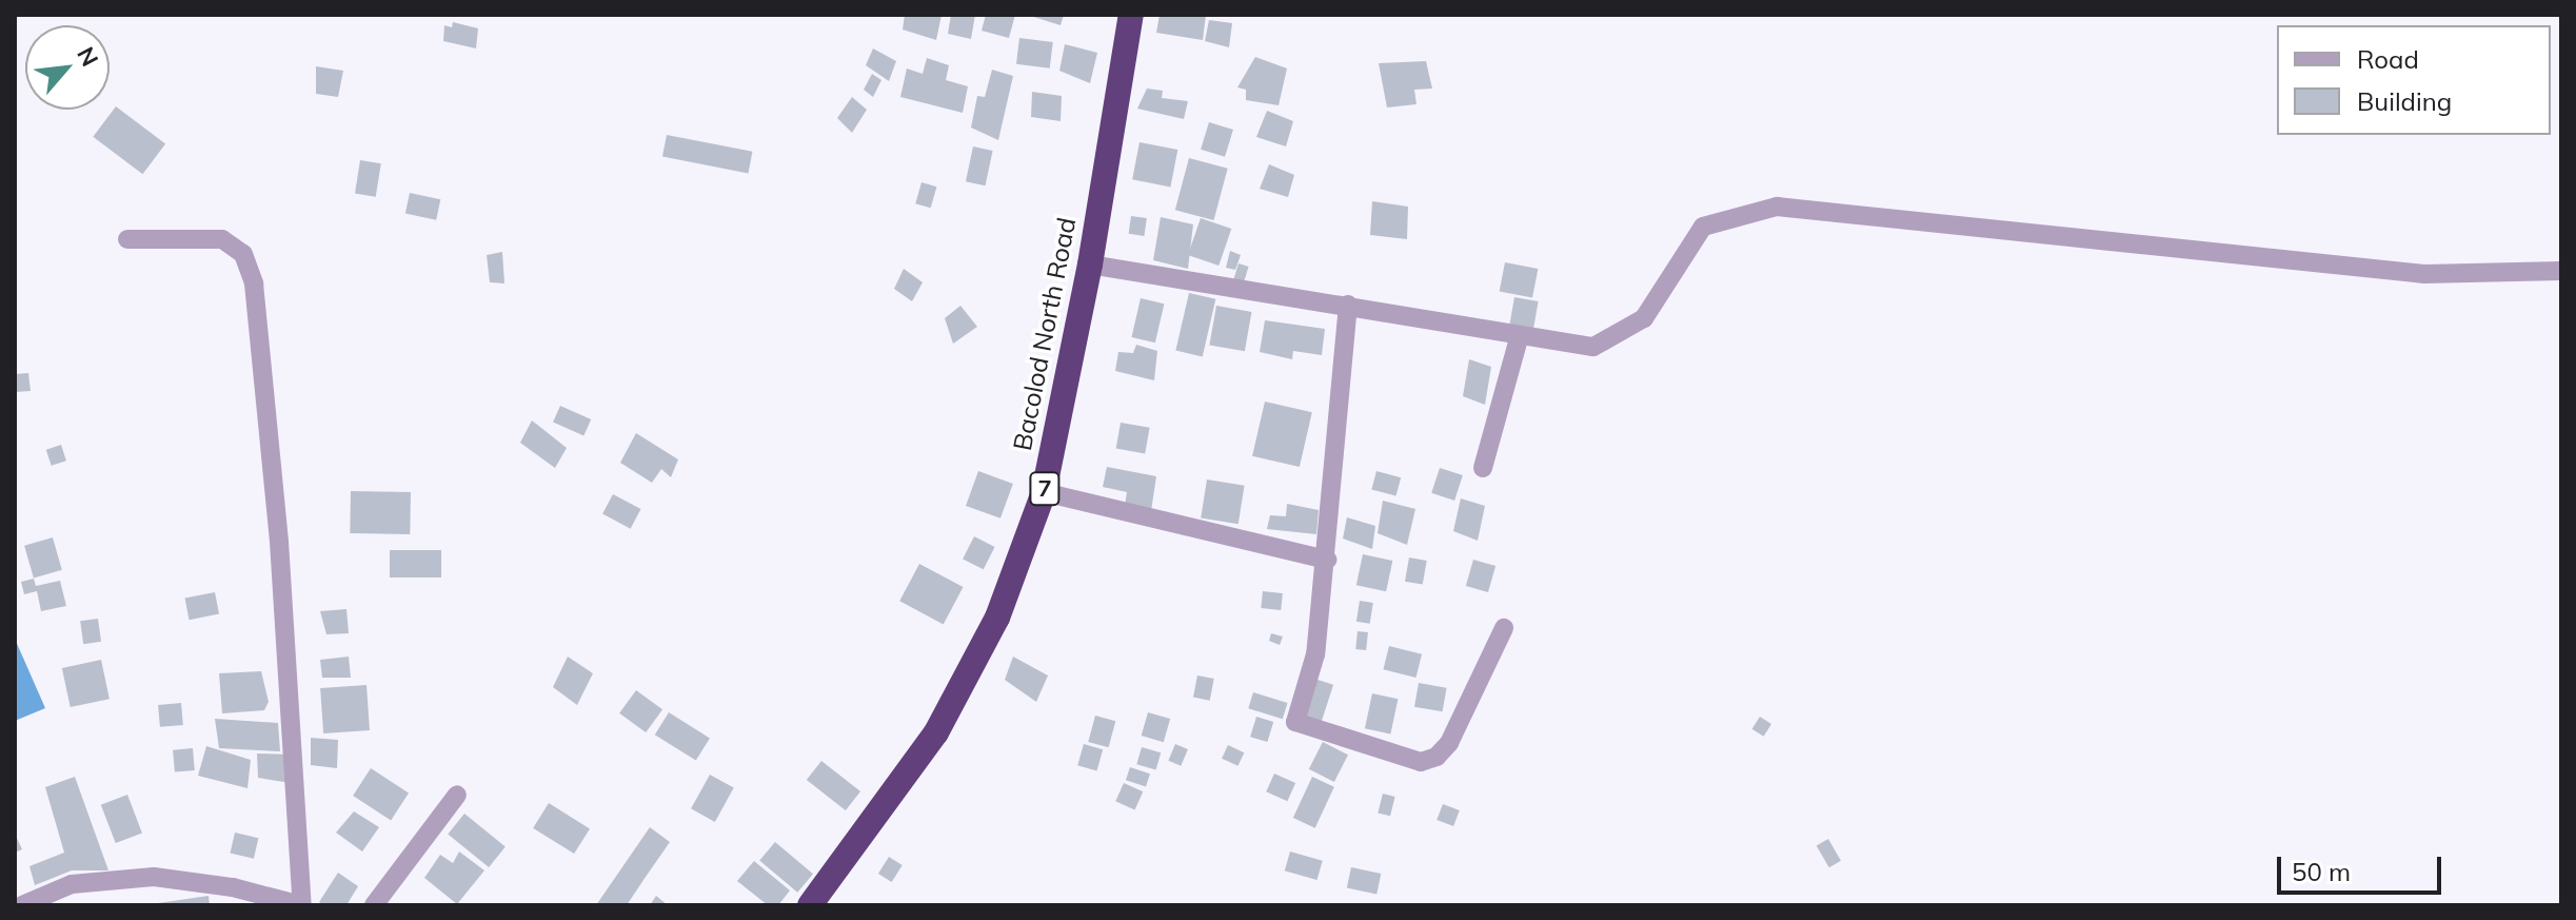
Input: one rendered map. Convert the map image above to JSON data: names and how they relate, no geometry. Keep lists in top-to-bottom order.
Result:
{
  "streets": {
    "highway": ["Bacolod North Road", "7"]
  },
  "legend": ["Road", "Building"],
  "scale_bar": "50 m",
  "north": "top right"
}
